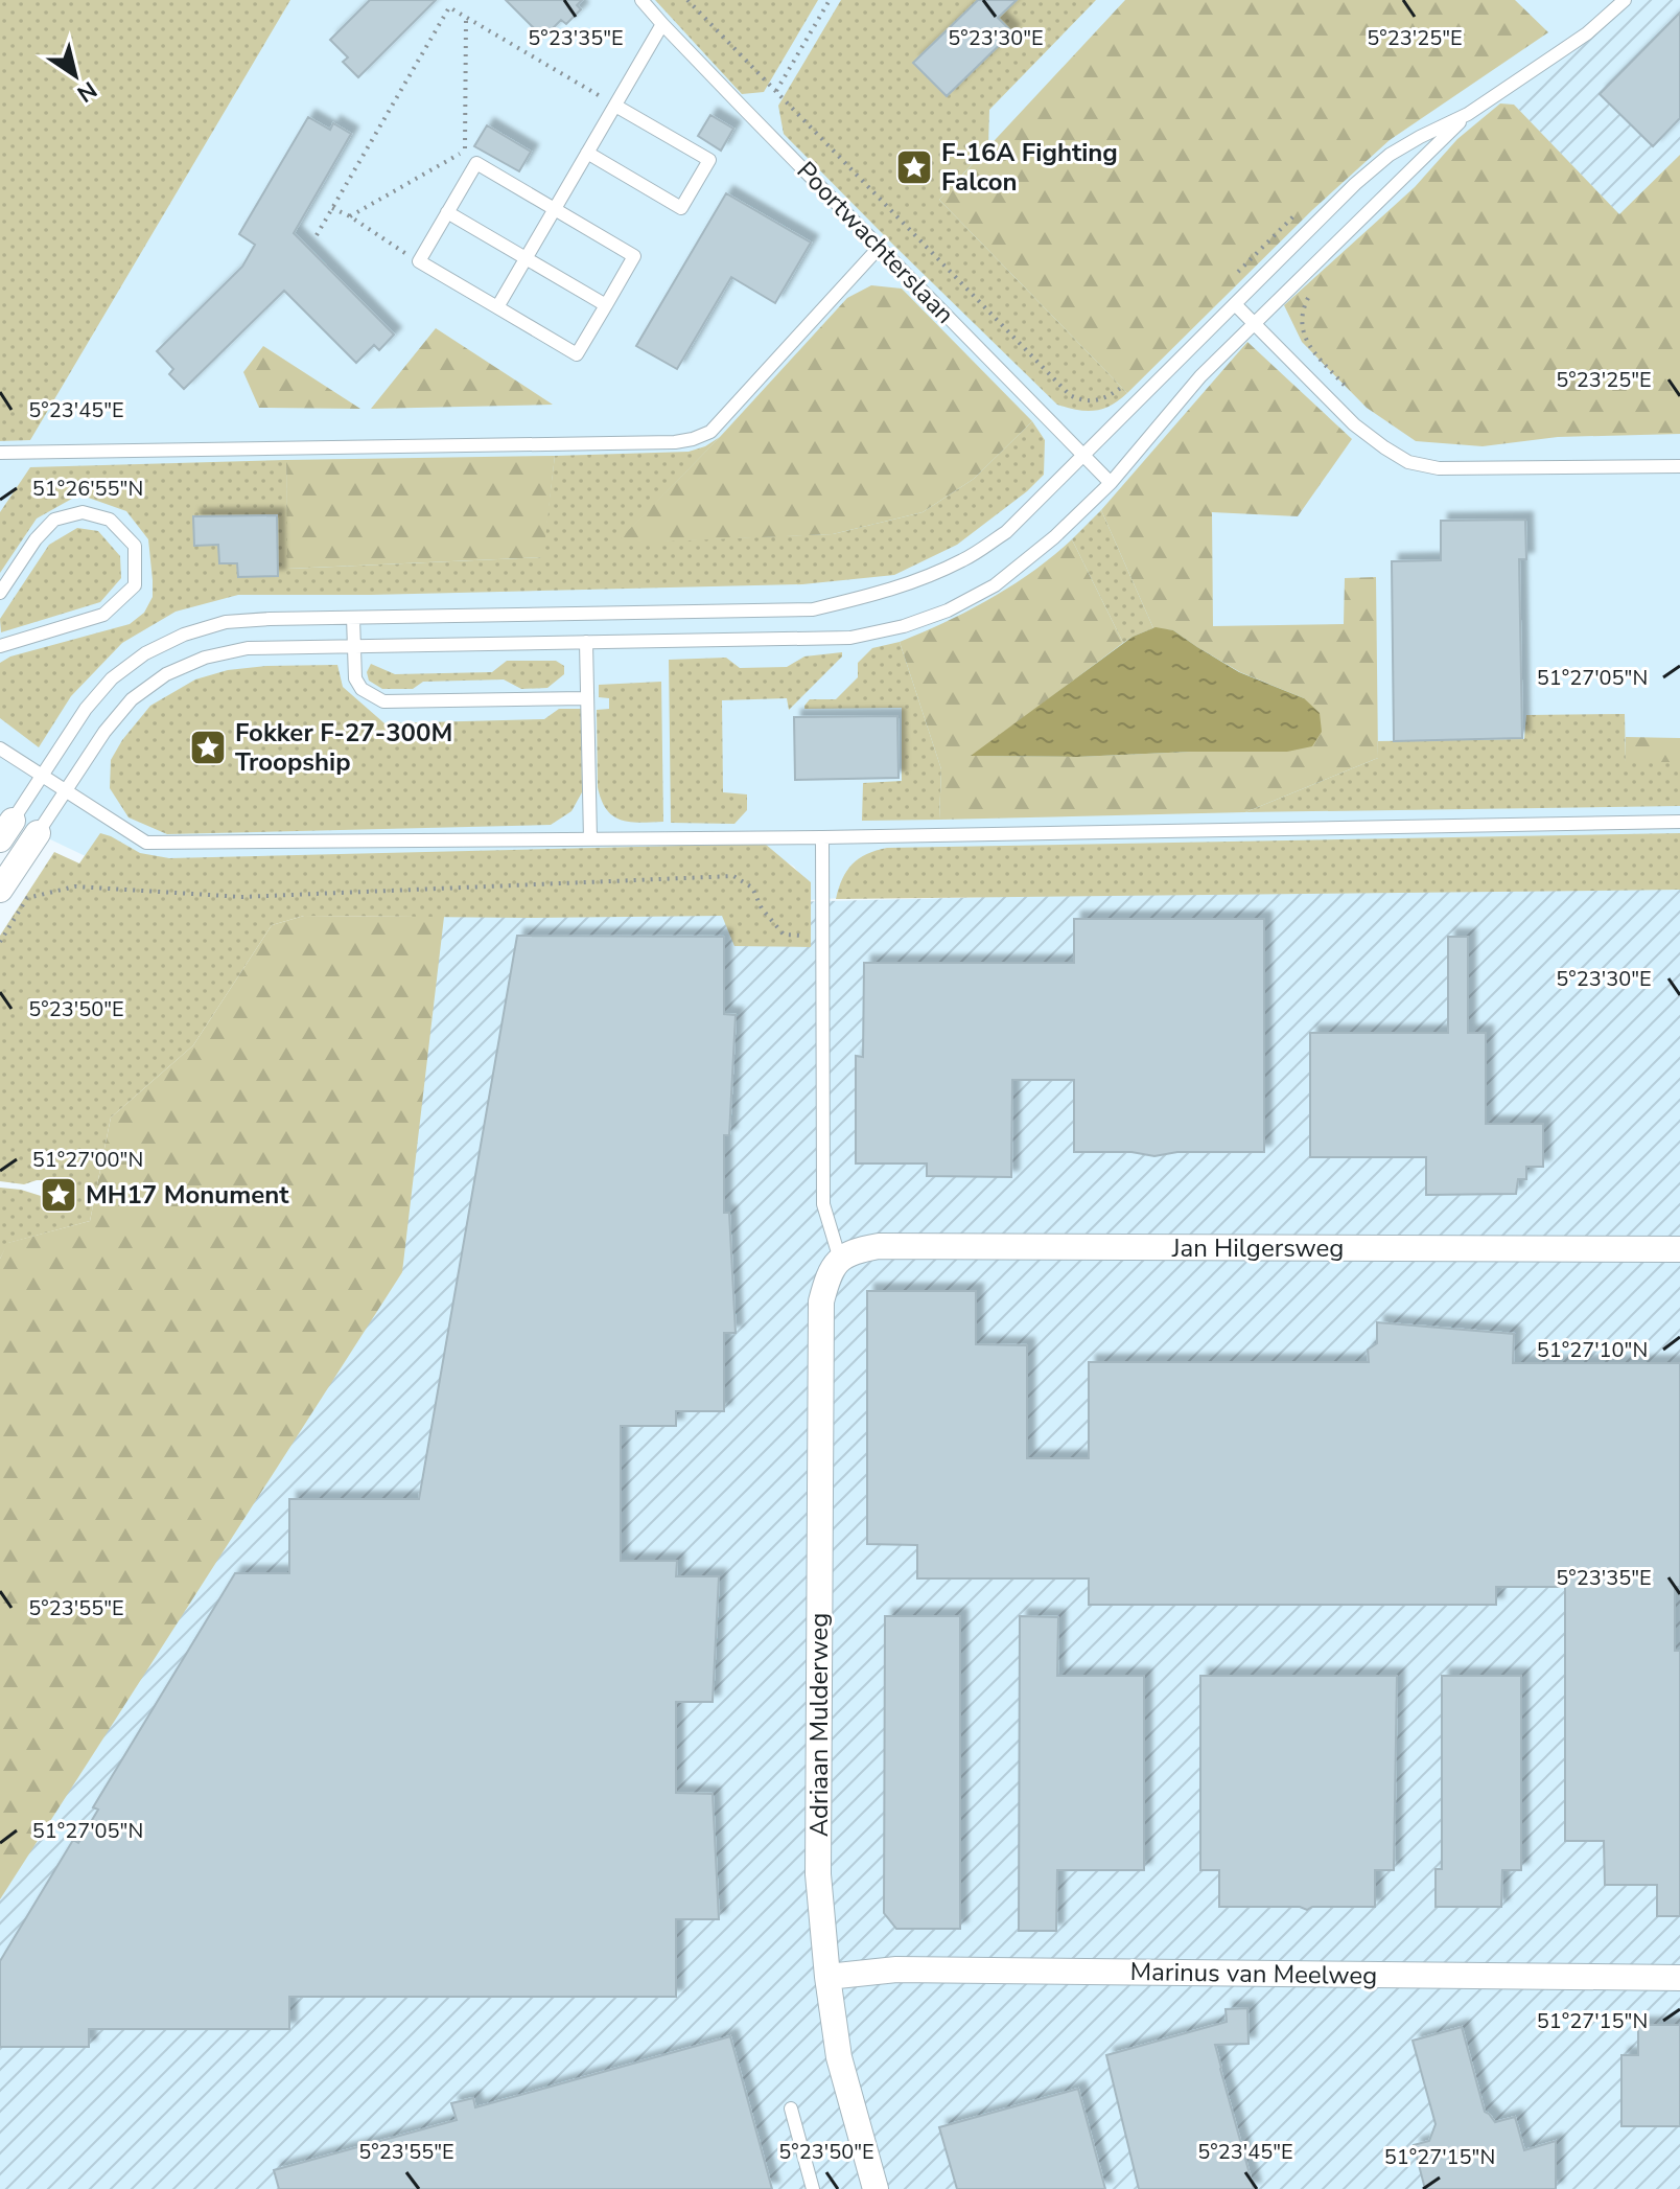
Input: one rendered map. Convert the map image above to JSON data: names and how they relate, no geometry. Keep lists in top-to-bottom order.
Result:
{
  "streets": {
    "street": ["Jan Hilgersweg", "Adriaan Mulderweg", "Marinus van Meelweg"],
    "lane": ["Poortwachterslaan"]
  },
  "crossings": [
    ["Jan Hilgersweg", "Adriaan Mulderweg"],
    ["Adriaan Mulderweg", "Marinus van Meelweg"]
  ],
  "places": {
    "place": ["F-16A Fighting Falcon", "Fokker F-27-300M Troopship", "MH17 Monument"]
  },
  "north": "bottom right",
  "coordinates": [
    "5°23'35\"E",
    "5°23'30\"E",
    "5°23'25\"E",
    "5°23'45\"E",
    "51°26'55\"N",
    "51°27'05\"N",
    "5°23'50\"E",
    "51°27'00\"N",
    "51°27'10\"N",
    "5°23'55\"E",
    "51°27'15\"N"
  ]
}
